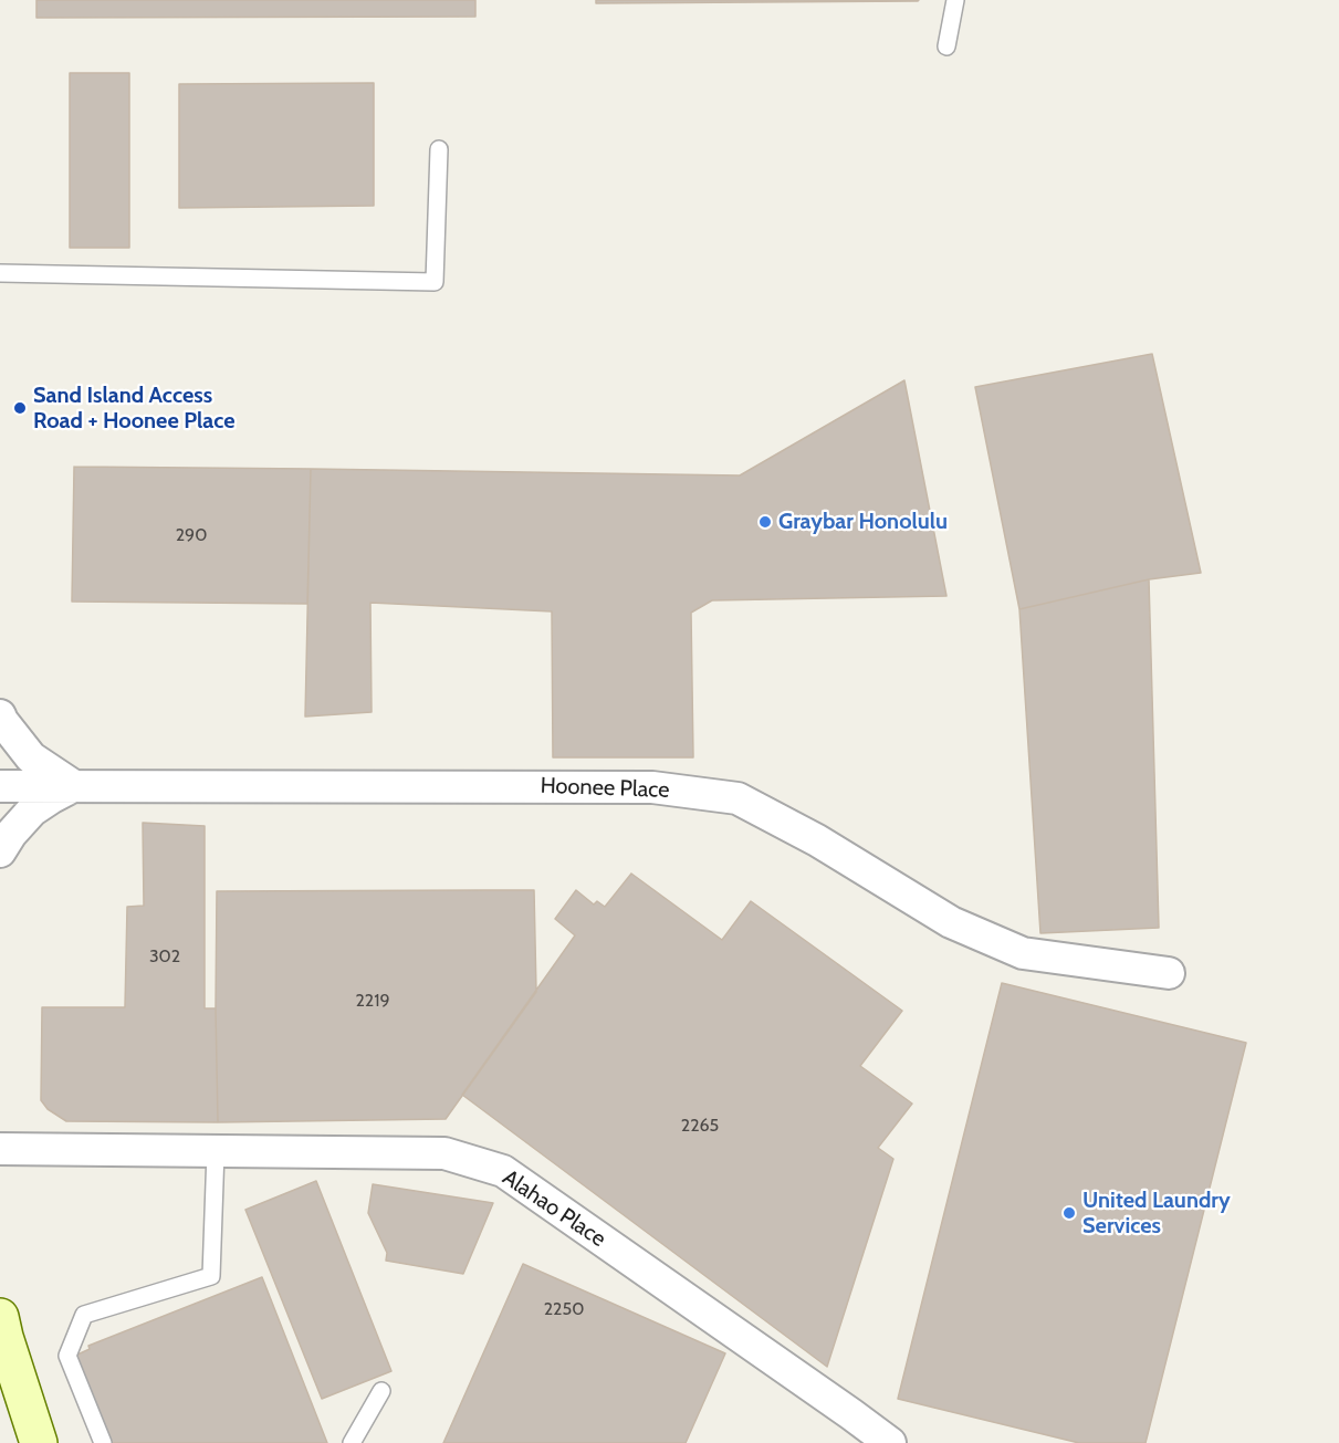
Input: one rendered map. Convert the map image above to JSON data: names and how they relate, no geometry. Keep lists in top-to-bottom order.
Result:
{
  "streets": {
    "street": ["Hoonee Place", "Alahao Place"]
  },
  "places": ["Sand Island Access Road + Hoonee Place", "Graybar Honolulu", "United Laundry Services"],
  "house_numbers": [
    "290",
    "302",
    "2219",
    "2265",
    "2250"
  ]
}
